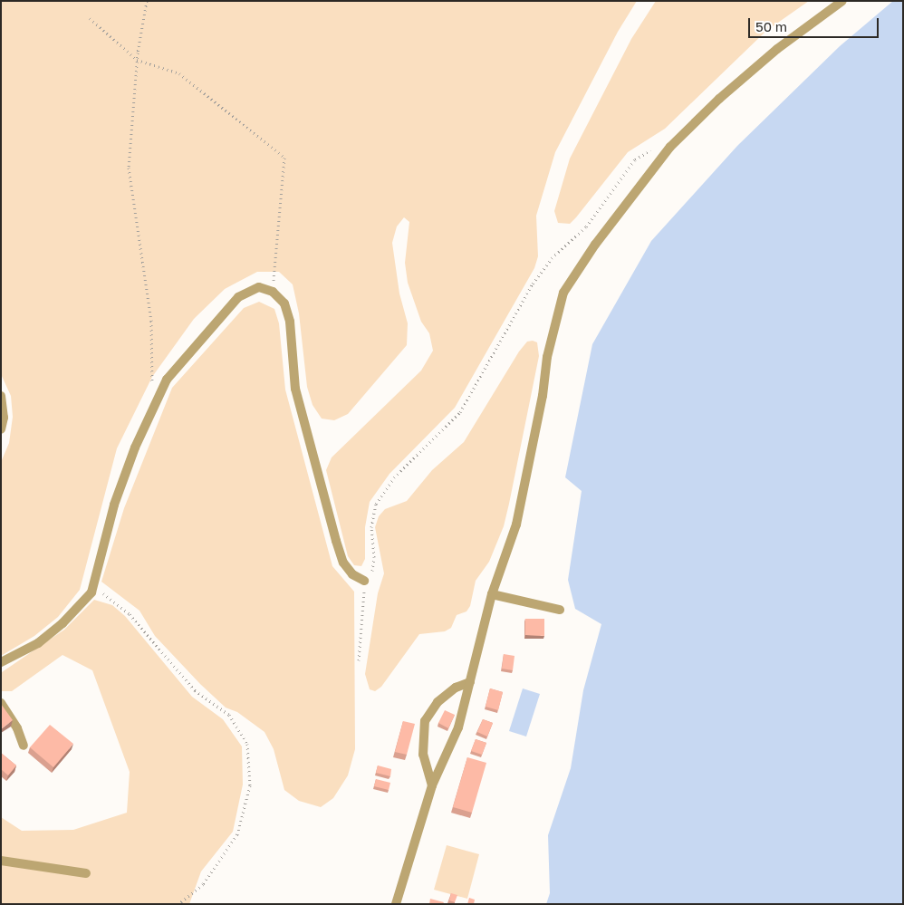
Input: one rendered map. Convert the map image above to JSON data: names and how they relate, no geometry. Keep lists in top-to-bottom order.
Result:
{
  "scale_bar": "50 m"
}
